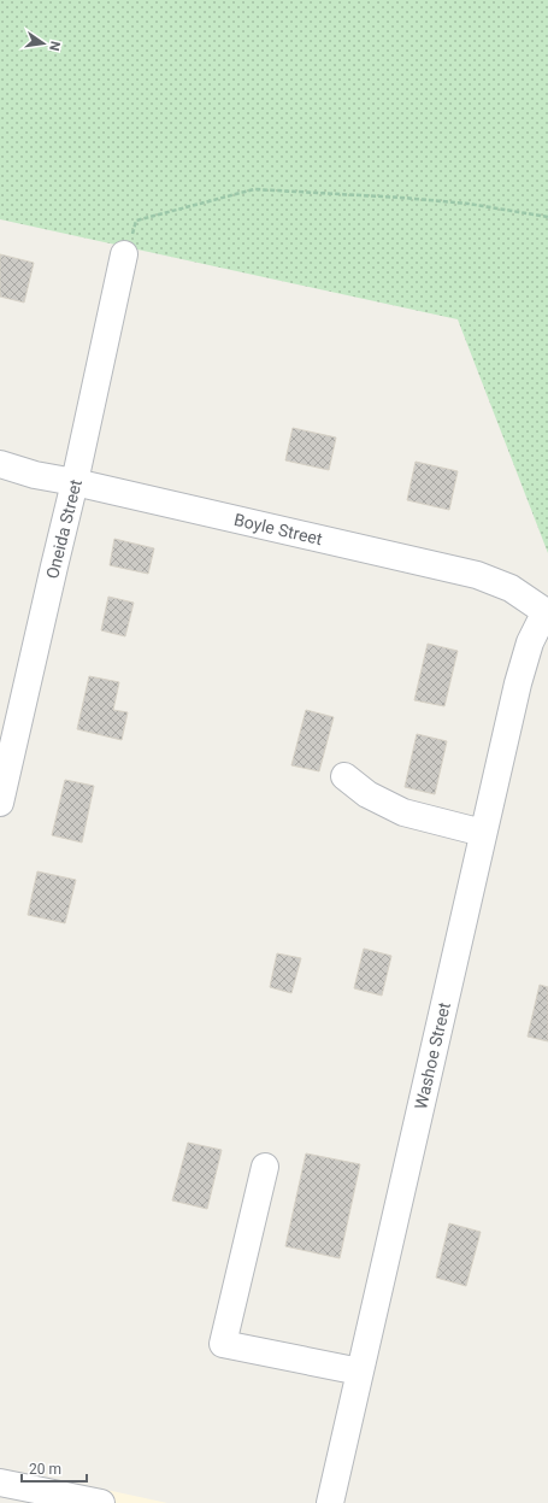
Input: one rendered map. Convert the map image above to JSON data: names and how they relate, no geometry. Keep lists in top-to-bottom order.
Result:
{
  "streets": {
    "street": ["Oneida Street", "Boyle Street", "Washoe Street"]
  },
  "crossings": [
    ["Oneida Street", "Boyle Street"],
    ["Boyle Street", "Washoe Street"]
  ],
  "scale_bar": "20 m",
  "north": "right"
}
